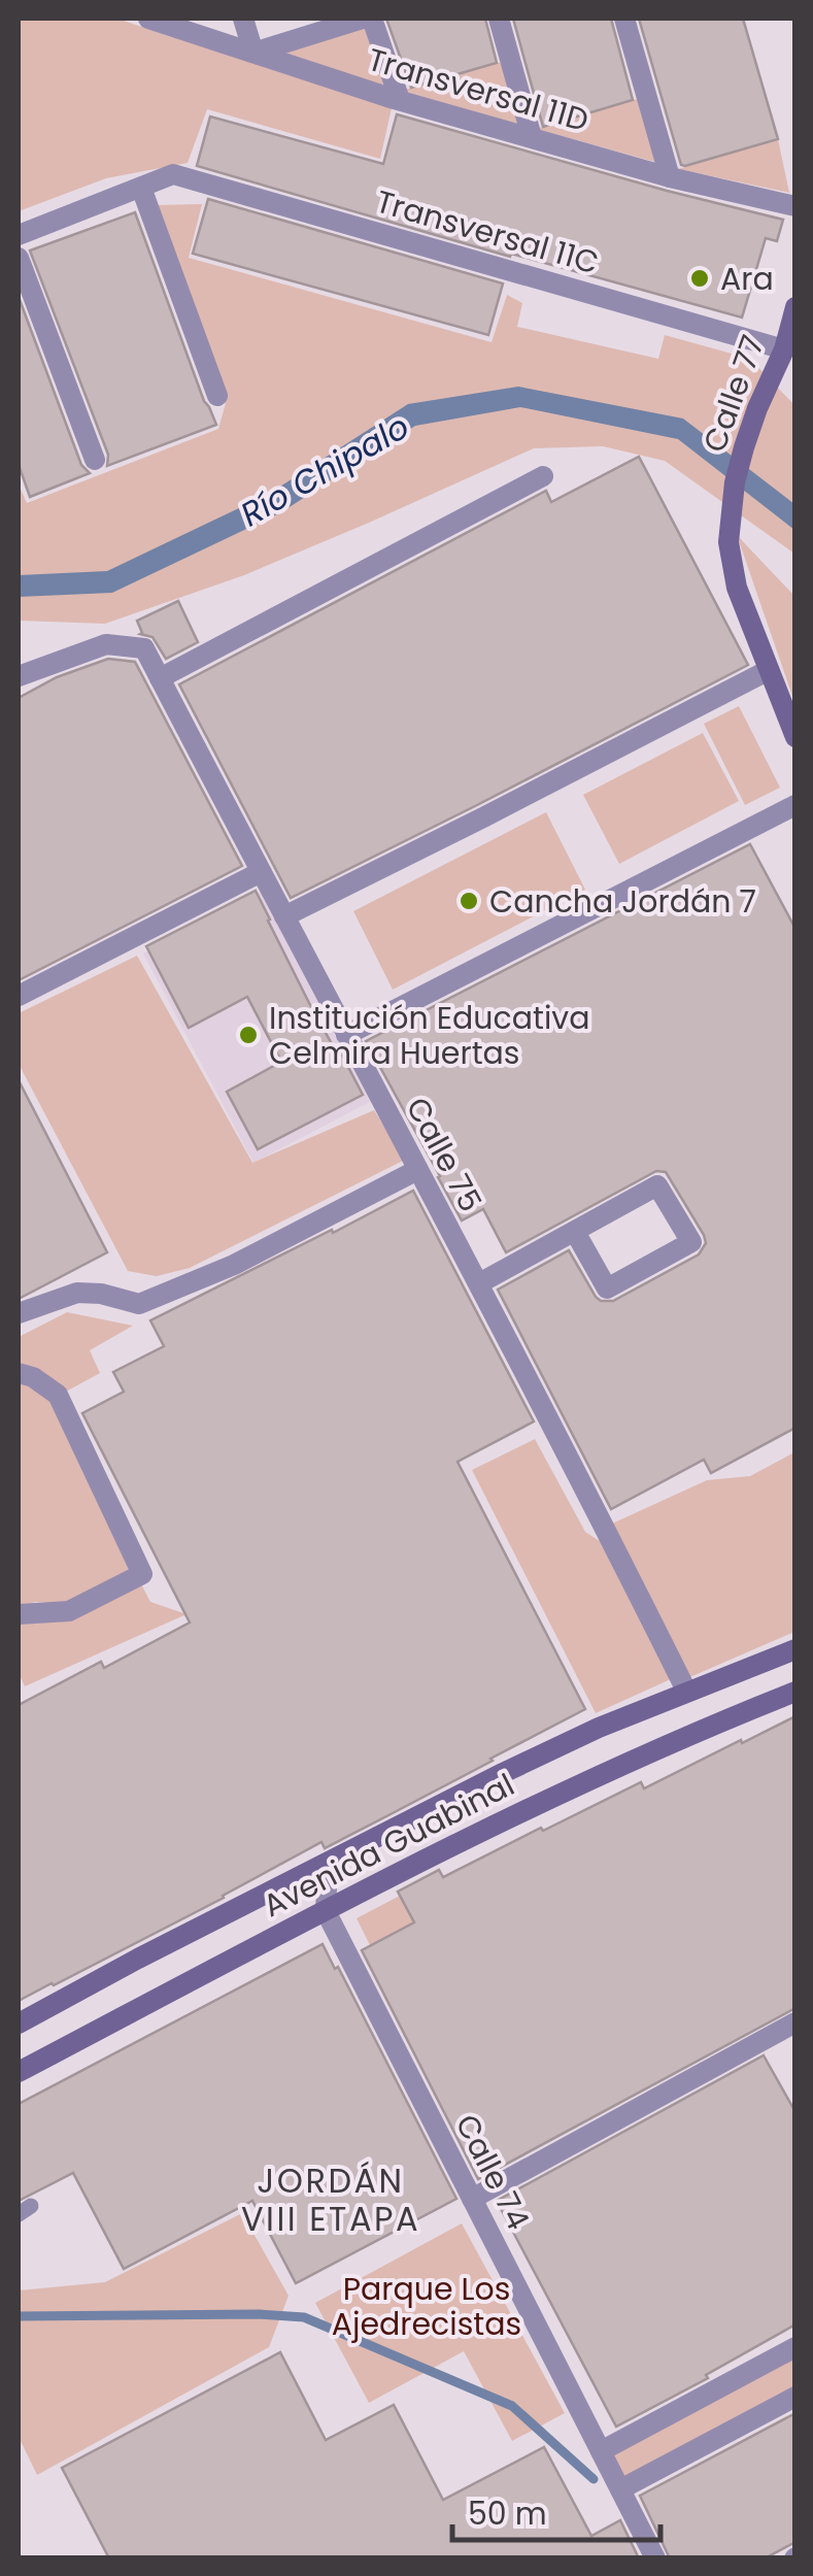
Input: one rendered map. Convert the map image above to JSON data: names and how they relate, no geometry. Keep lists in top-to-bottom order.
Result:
{
  "streets": {
    "main road": ["Calle 77", "Avenida Guabinal"],
    "street": [
      "Transversal 11D",
      "Transversal 11C",
      "Calle 75",
      "Calle 74"
    ]
  },
  "crossings": [
    ["Transversal 11C", "Calle 77"],
    ["Calle 75", "Avenida Guabinal"],
    ["Avenida Guabinal", "Calle 74"]
  ],
  "districts": ["JORDÁN VIII ETAPA"],
  "water": ["Río Chipalo"],
  "parks": ["Parque Los Ajedrecistas"],
  "places": ["Ara", "Cancha Jordán 7", "Institución Educativa Celmira Huertas"],
  "scale_bar": "50 m"
}
